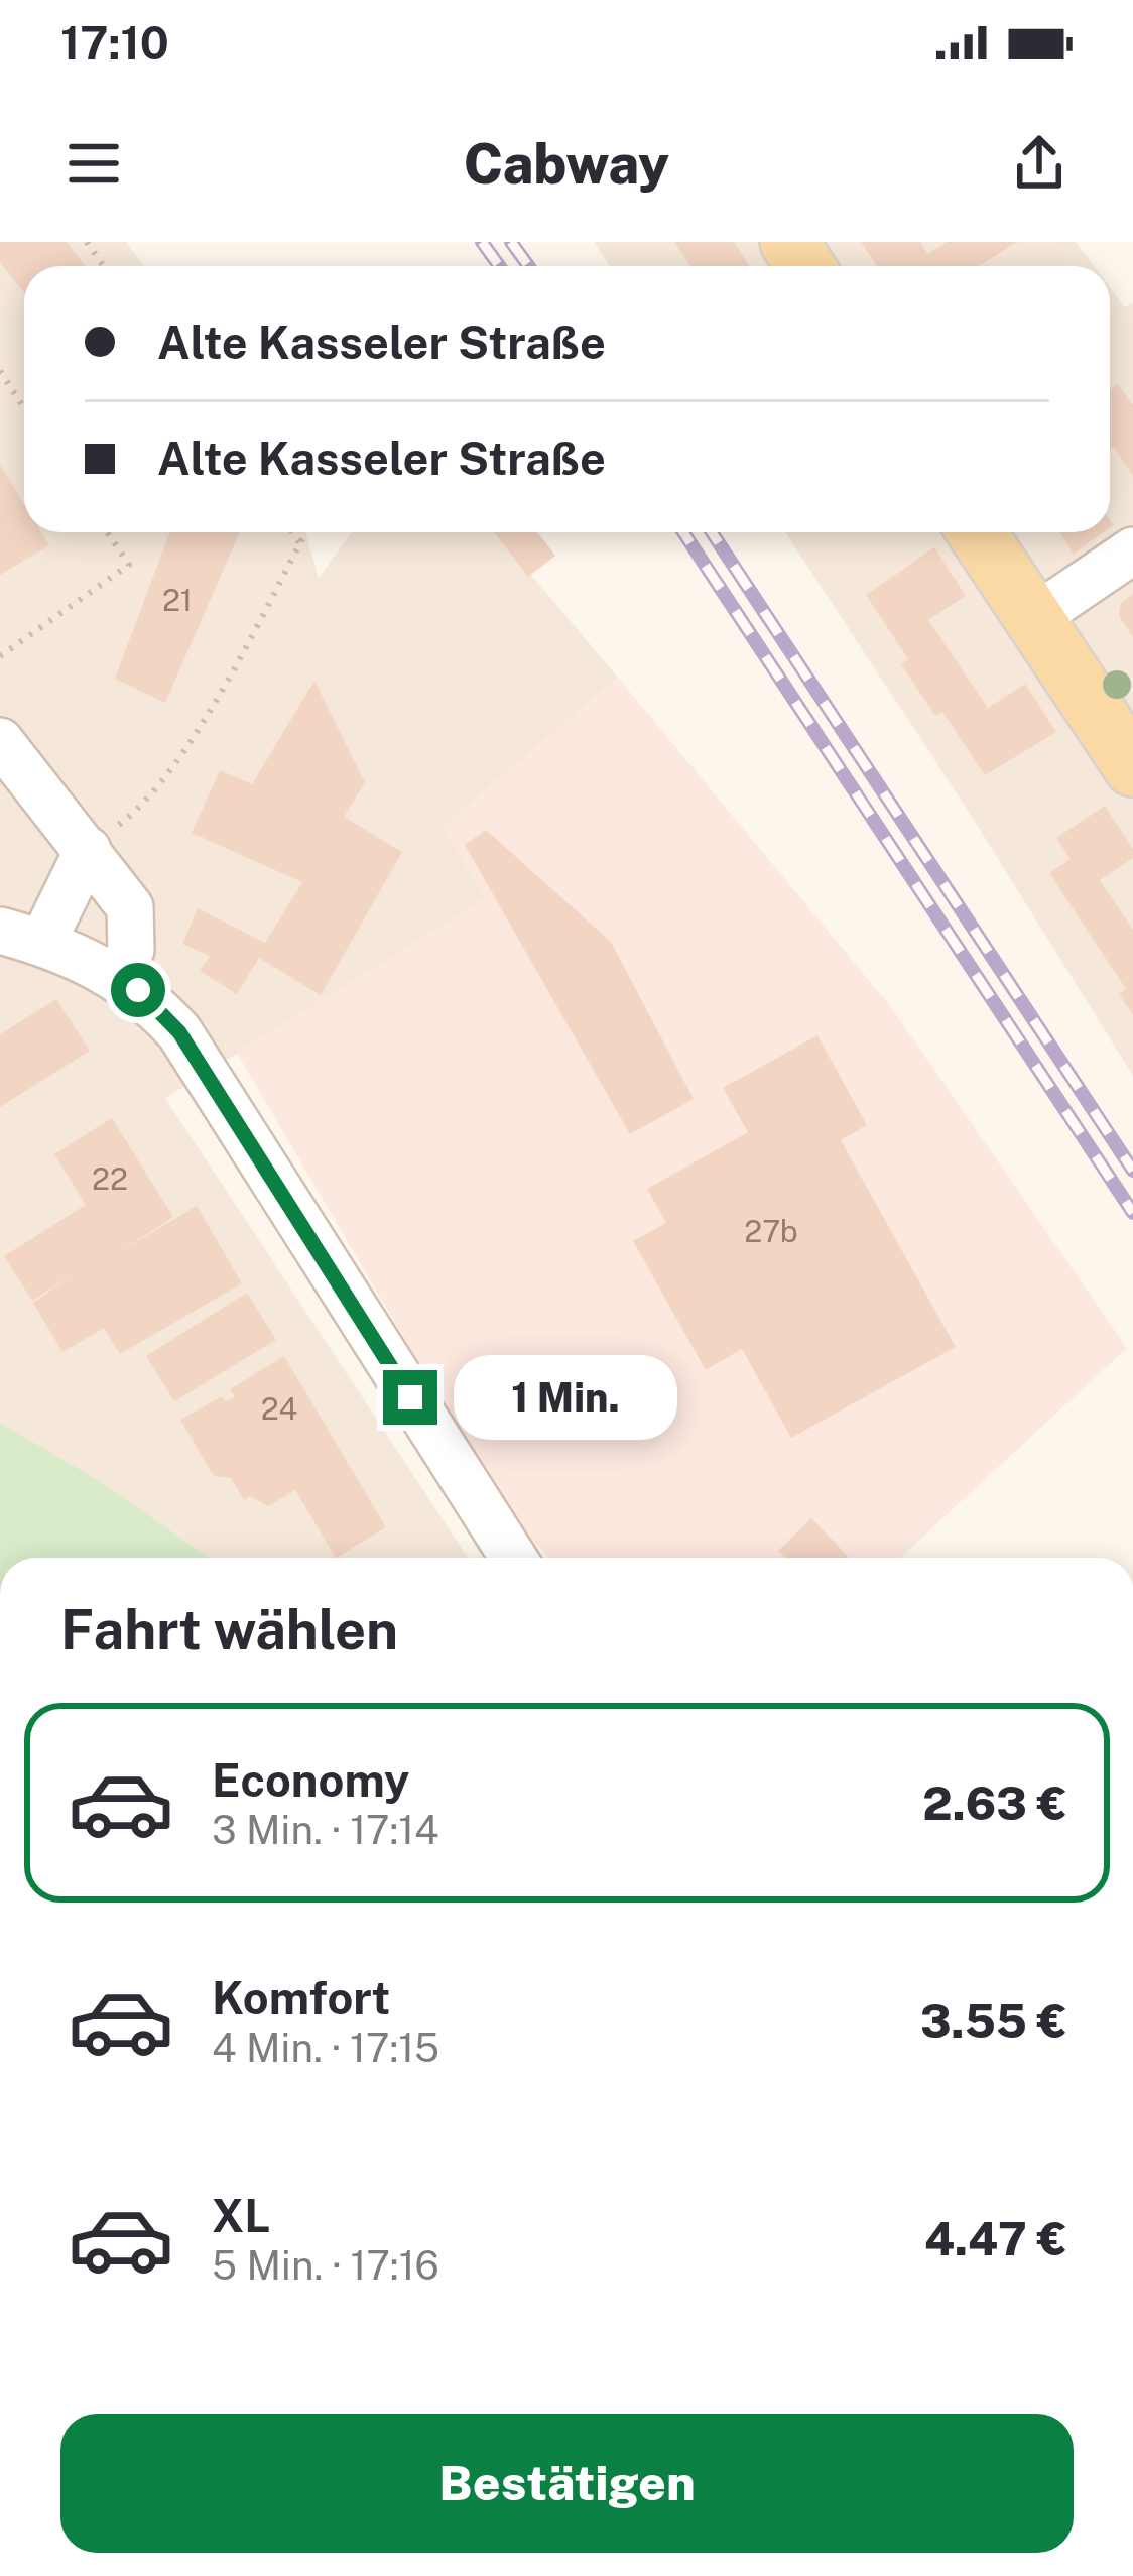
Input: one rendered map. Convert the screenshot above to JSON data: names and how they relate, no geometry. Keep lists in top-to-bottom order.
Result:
{
  "house_numbers": [
    "21",
    "22",
    "27b",
    "24"
  ],
  "page": {
    "status": "17:10",
    "header": "Cabway",
    "banner": ["Alte Kasseler Straße", "Alte Kasseler Straße"],
    "bubble": "1 Min.",
    "heading": "Fahrt wählen",
    "list": [
      {
        "name": "Economy",
        "note": "3 Min. · 17:14",
        "value": "2.63 €"
      },
      {
        "name": "Komfort",
        "note": "4 Min. · 17:15",
        "value": "3.55 €"
      },
      {
        "name": "XL",
        "note": "5 Min. · 17:16",
        "value": "4.47 €"
      }
    ],
    "buttons": "Bestätigen"
  }
}
